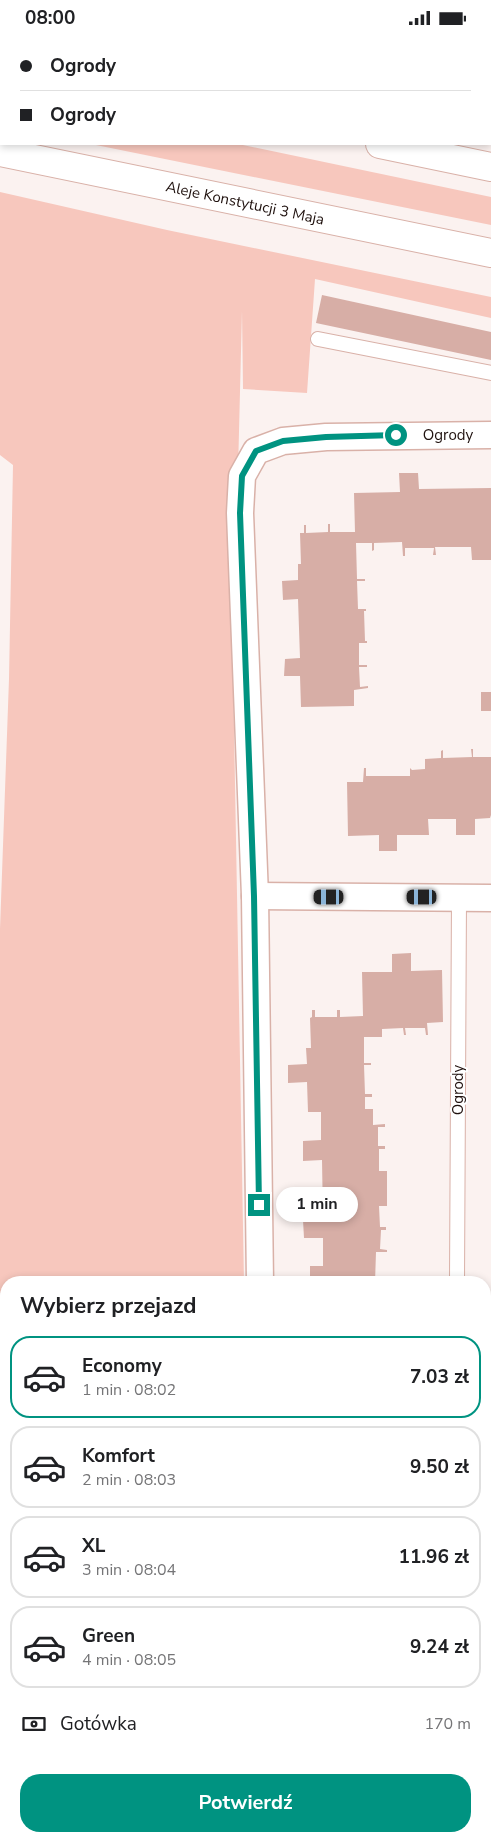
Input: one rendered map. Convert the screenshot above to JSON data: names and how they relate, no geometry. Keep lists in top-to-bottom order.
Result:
{
  "streets": {
    "main road": ["Aleje Konstytucji 3 Maja"],
    "street": ["Ogrody"]
  },
  "page": {
    "status": "08:00",
    "banner": ["Ogrody", "Ogrody"],
    "bubble": "1 min",
    "heading": "Wybierz przejazd",
    "list": [
      {
        "name": "Economy",
        "note": "1 min · 08:02",
        "value": "7.03 zł"
      },
      {
        "name": "Komfort",
        "note": "2 min · 08:03",
        "value": "9.50 zł"
      },
      {
        "name": "XL",
        "note": "3 min · 08:04",
        "value": "11.96 zł"
      },
      {
        "name": "Green",
        "note": "4 min · 08:05",
        "value": "9.24 zł"
      }
    ],
    "pay": ["Gotówka", "170 m"],
    "buttons": "Potwierdź"
  }
}
